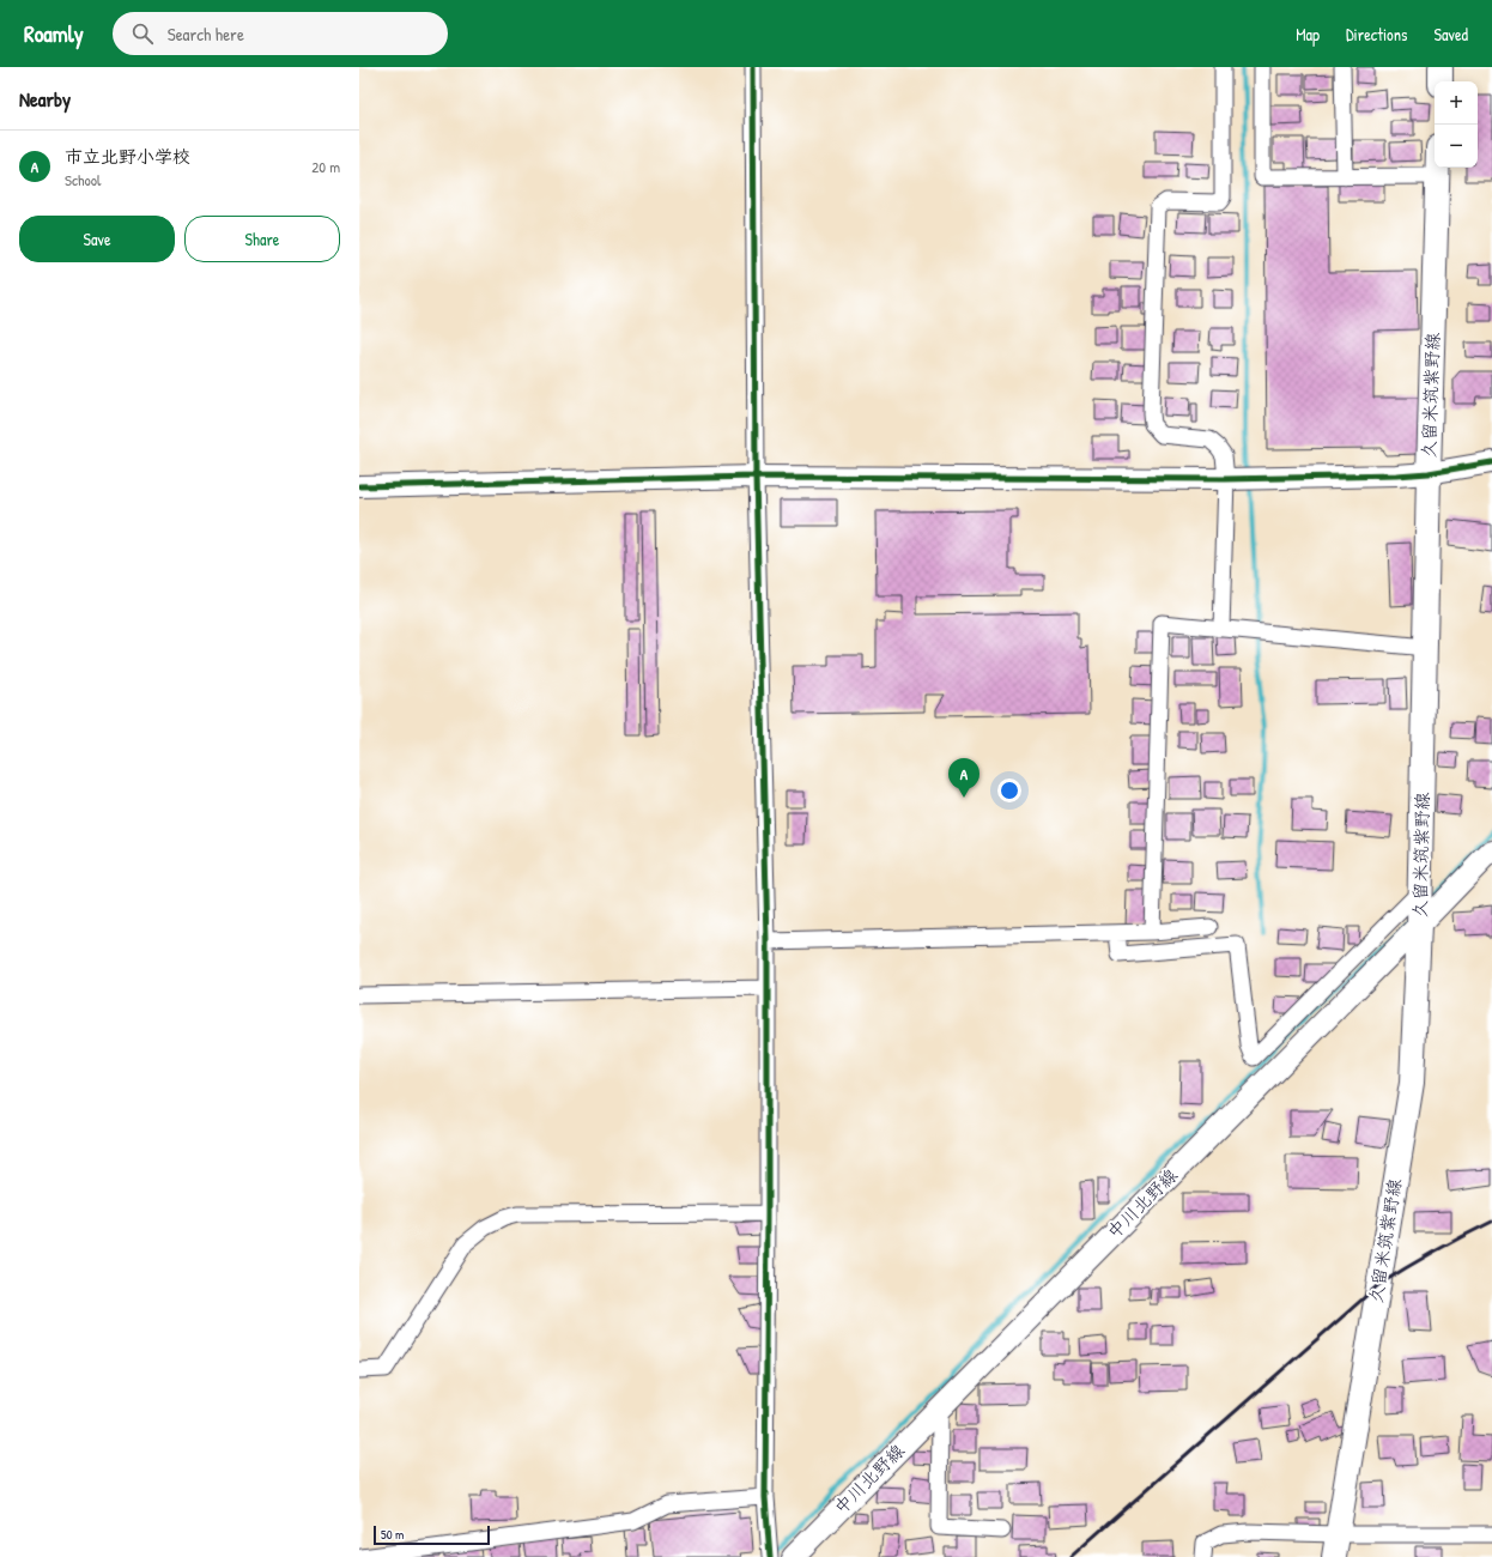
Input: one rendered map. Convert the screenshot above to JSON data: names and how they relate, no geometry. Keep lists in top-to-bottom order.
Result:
{
  "streets": {
    "main road": ["久留米筑紫野線"],
    "street": ["中川北野線"]
  },
  "crossings": [
    ["久留米筑紫野線", "中川北野線"]
  ],
  "scale_bar": "50 m",
  "page": {
    "header": "Roamly",
    "search": "Search here",
    "nav": ["Map", "Directions", "Saved"],
    "heading": "Nearby",
    "map_buttons": ["+", "−"],
    "list": [
      {
        "mark": "A",
        "name": "市立北野小学校",
        "note": "School",
        "value": "20 m"
      }
    ],
    "buttons": ["Save", "Share"],
    "pins": "A",
    "scale": "50 m"
  }
}
